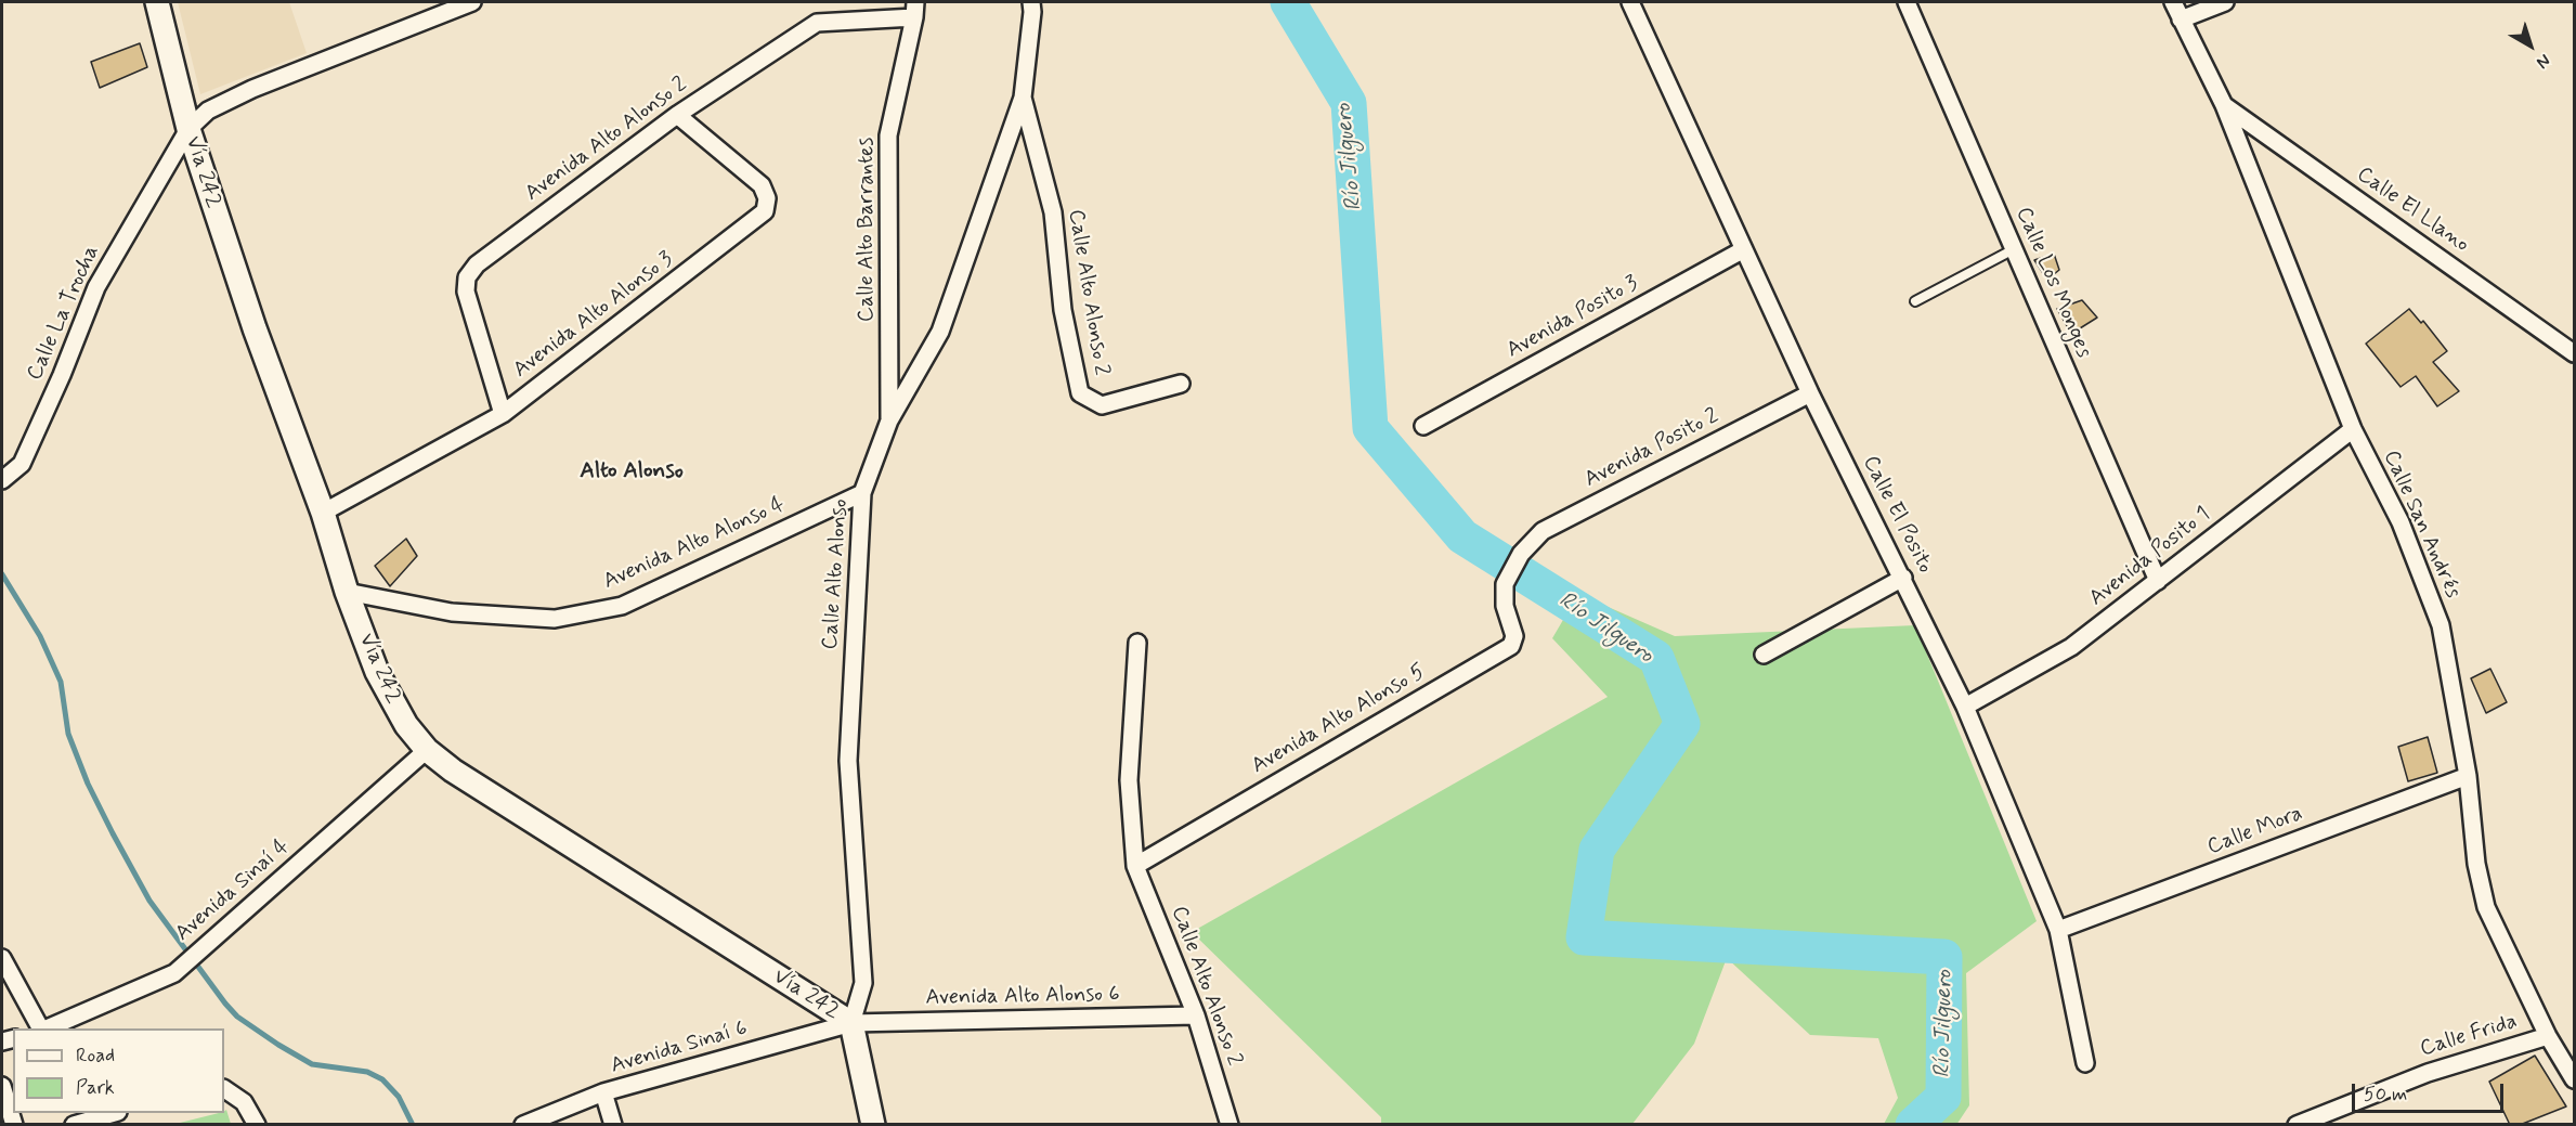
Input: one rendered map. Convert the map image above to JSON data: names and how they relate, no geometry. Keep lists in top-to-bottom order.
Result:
{
  "streets": {
    "main road": ["Vía 242"],
    "street": [
      "Avenida Alto Alonso 2",
      "Calle El Llano",
      "Calle Alto Barrantes",
      "Calle Los Monges",
      "Calle Alto Alonso 2",
      "Calle La Trocha",
      "Avenida Alto Alonso 3",
      "Avenida Posito 3",
      "Avenida Posito 2",
      "Calle El Posito",
      "Calle San Andrés",
      "Avenida Alto Alonso 4",
      "Avenida Posito 1",
      "Calle Alto Alonso",
      "Avenida Alto Alonso 5",
      "Calle Mora",
      "Avenida Sinaí 4",
      "Avenida Alto Alonso 6",
      "Calle Frida",
      "Avenida Sinaí 6"
    ]
  },
  "crossings": [
    ["Avenida Alto Alonso 2", "Calle Alto Barrantes"],
    ["Avenida Alto Alonso 2", "Avenida Alto Alonso 3"],
    ["Vía 242", "Calle La Trocha"],
    ["Vía 242", "Avenida Alto Alonso 3"],
    ["Vía 242", "Avenida Alto Alonso 4"],
    ["Vía 242", "Calle Alto Alonso"],
    ["Vía 242", "Avenida Sinaí 4"],
    ["Vía 242", "Avenida Alto Alonso 6"],
    ["Vía 242", "Avenida Sinaí 6"],
    ["Calle El Llano", "Calle San Andrés"],
    ["Calle Alto Barrantes", "Calle Alto Alonso"],
    ["Calle Los Monges", "Avenida Posito 1"],
    ["Calle Alto Alonso 2", "Calle Alto Alonso"],
    ["Calle Alto Alonso 2", "Avenida Alto Alonso 5"],
    ["Calle Alto Alonso 2", "Avenida Alto Alonso 6"],
    ["Avenida Posito 3", "Calle El Posito"],
    ["Avenida Posito 2", "Calle El Posito"],
    ["Avenida Posito 2", "Avenida Alto Alonso 5"],
    ["Calle El Posito", "Avenida Posito 1"],
    ["Calle El Posito", "Calle Mora"],
    ["Calle San Andrés", "Avenida Posito 1"],
    ["Calle San Andrés", "Calle Mora"],
    ["Calle San Andrés", "Calle Frida"],
    ["Avenida Alto Alonso 4", "Calle Alto Alonso"],
    ["Calle Alto Alonso", "Avenida Alto Alonso 6"],
    ["Calle Alto Alonso", "Avenida Sinaí 6"],
    ["Avenida Alto Alonso 6", "Avenida Sinaí 6"]
  ],
  "districts": ["Alto Alonso"],
  "water": ["Río Jilguero"],
  "legend": ["Road", "Park"],
  "scale_bar": "50 m",
  "north": "bottom right"
}
